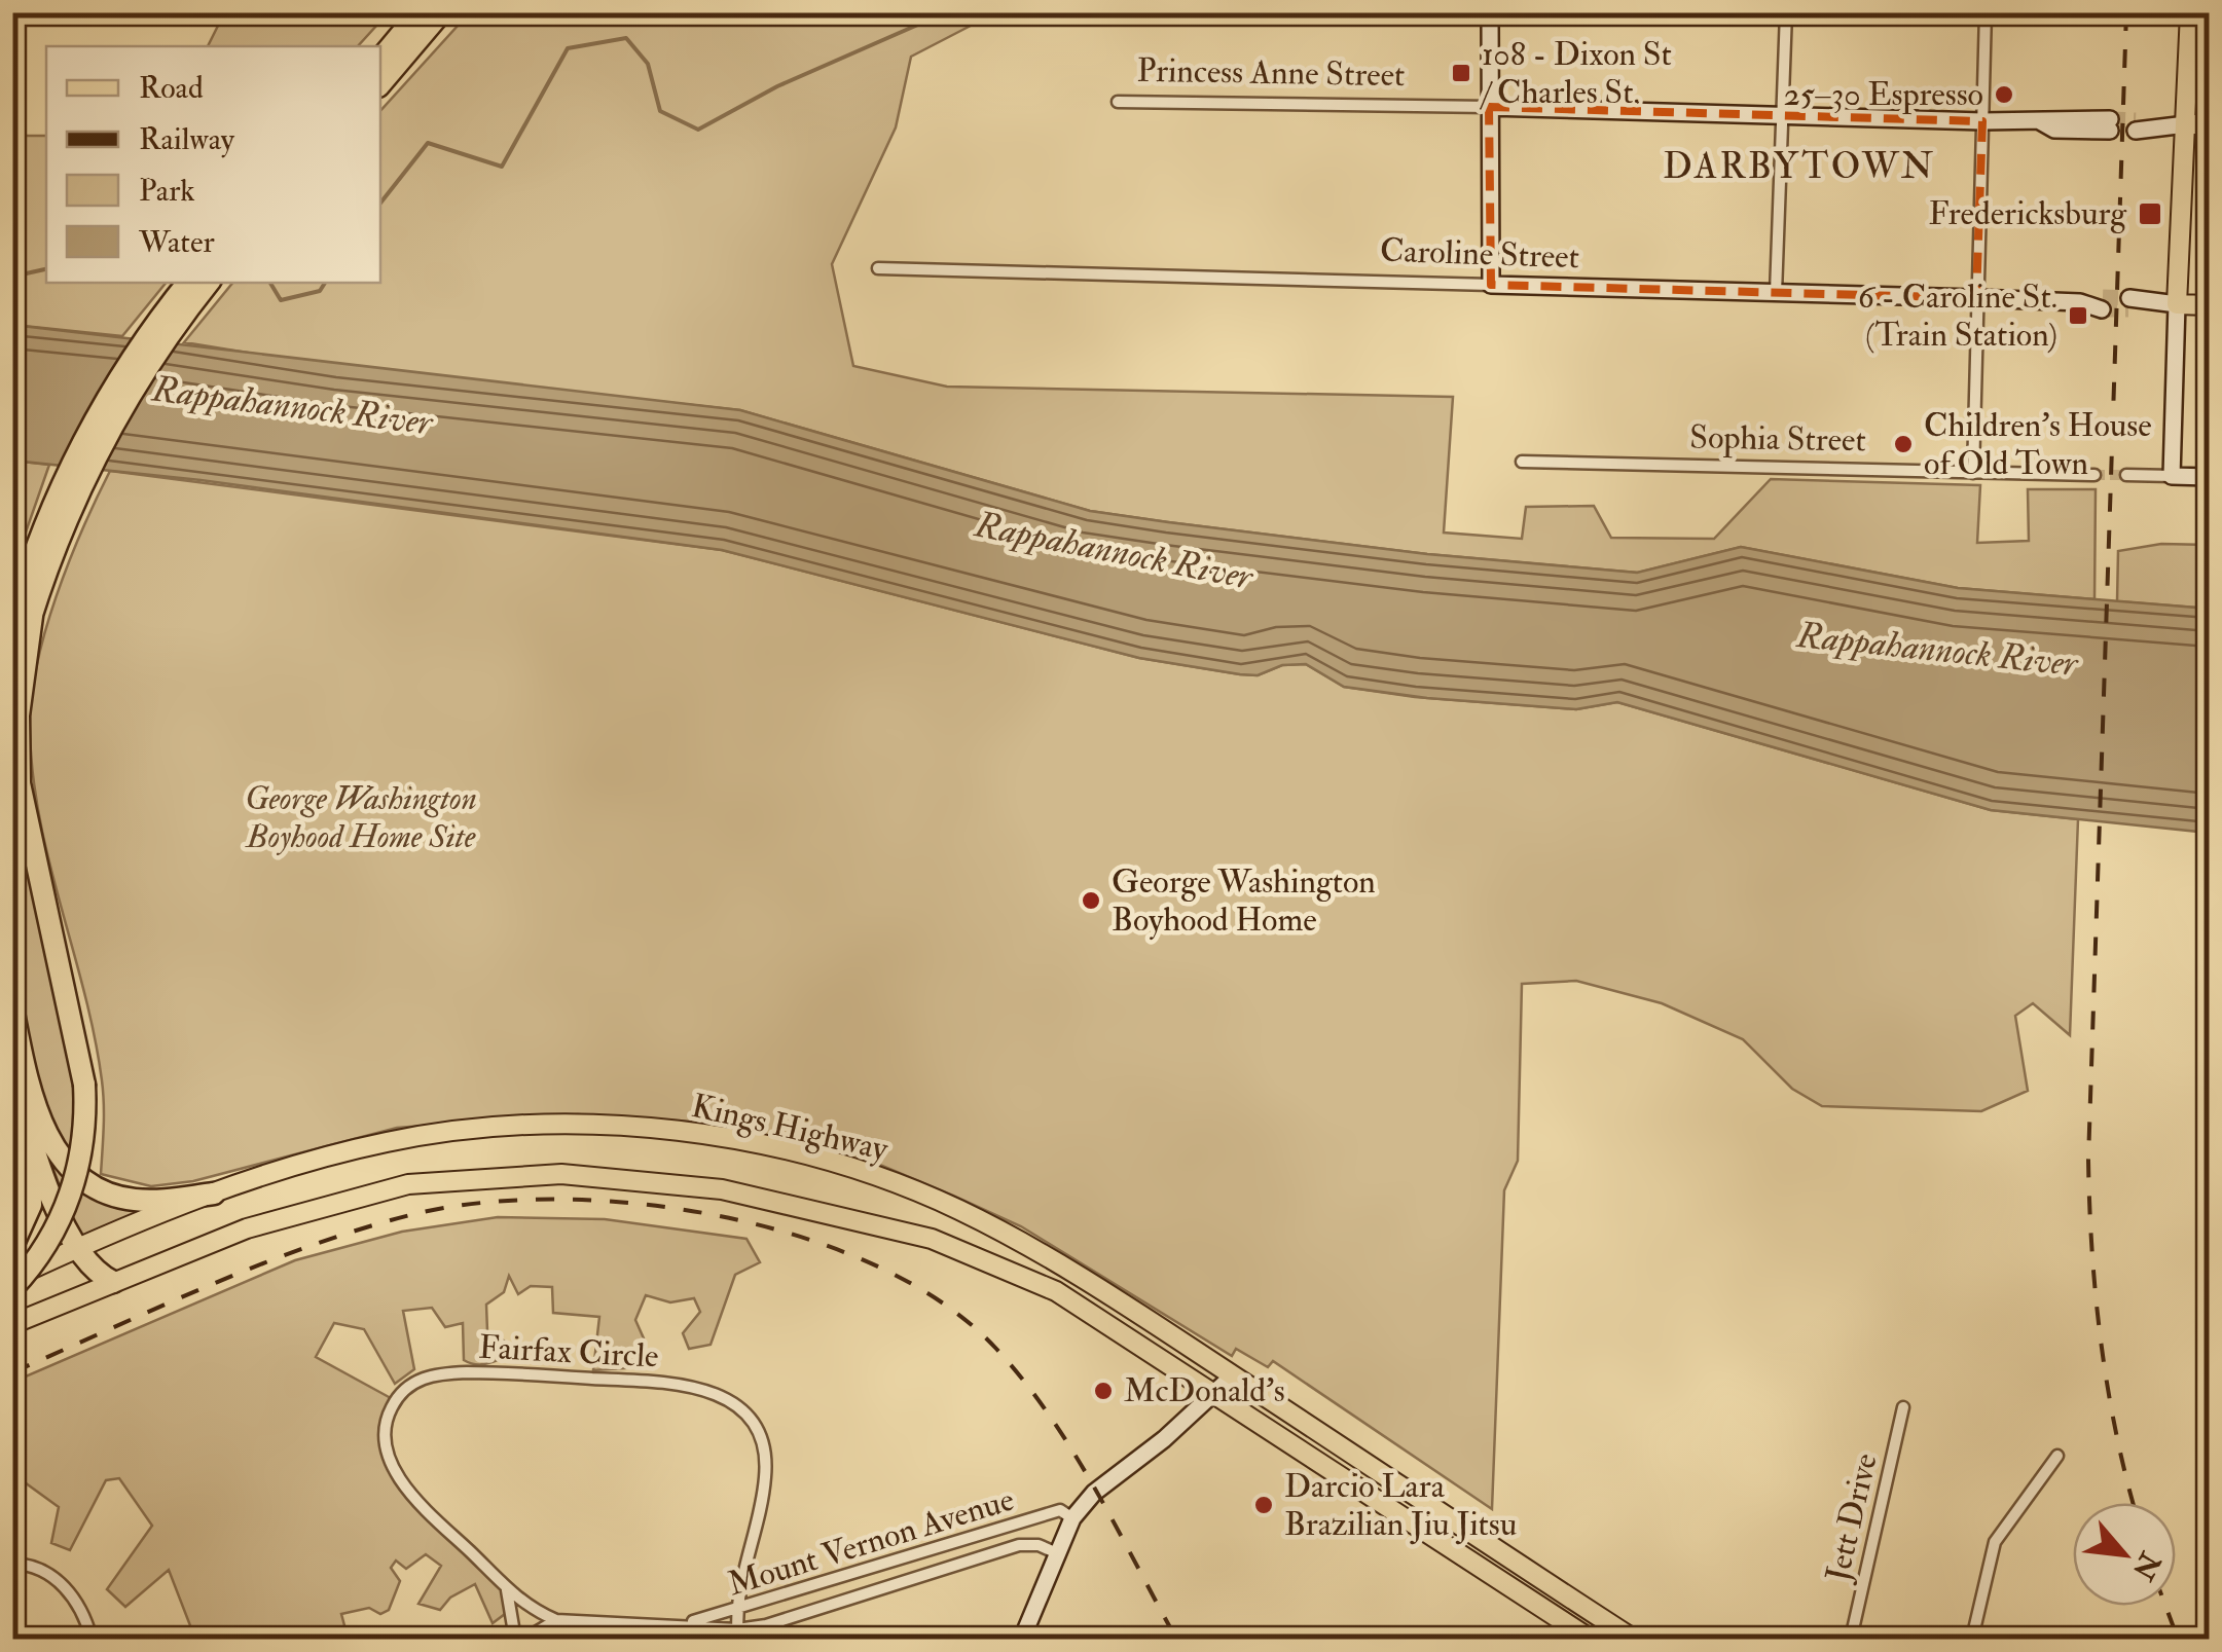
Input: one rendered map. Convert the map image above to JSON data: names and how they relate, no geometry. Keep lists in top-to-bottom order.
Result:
{
  "streets": {
    "main road": ["Kings Highway"],
    "street": [
      "Princess Anne Street",
      "Caroline Street",
      "Sophia Street",
      "Fairfax Circle",
      "Jett Drive",
      "Mount Vernon Avenue"
    ]
  },
  "crossings": [
    ["Fairfax Circle", "Mount Vernon Avenue"]
  ],
  "districts": ["DARBYTOWN"],
  "water": ["Rappahannock River"],
  "parks": ["George Washington Boyhood Home Site"],
  "places": {
    "transit": ["108 - Dixon St / Charles St.", "Fredericksburg", "6 - Caroline St. (Train Station)"],
    "other": [
      "25–30 Espresso",
      "Children's House of Old Town",
      "George Washington Boyhood Home",
      "McDonald's",
      "Darcio Lara Brazilian Jiu Jitsu"
    ]
  },
  "legend": [
    "Road",
    "Railway",
    "Park",
    "Water"
  ],
  "north": "bottom right"
}
